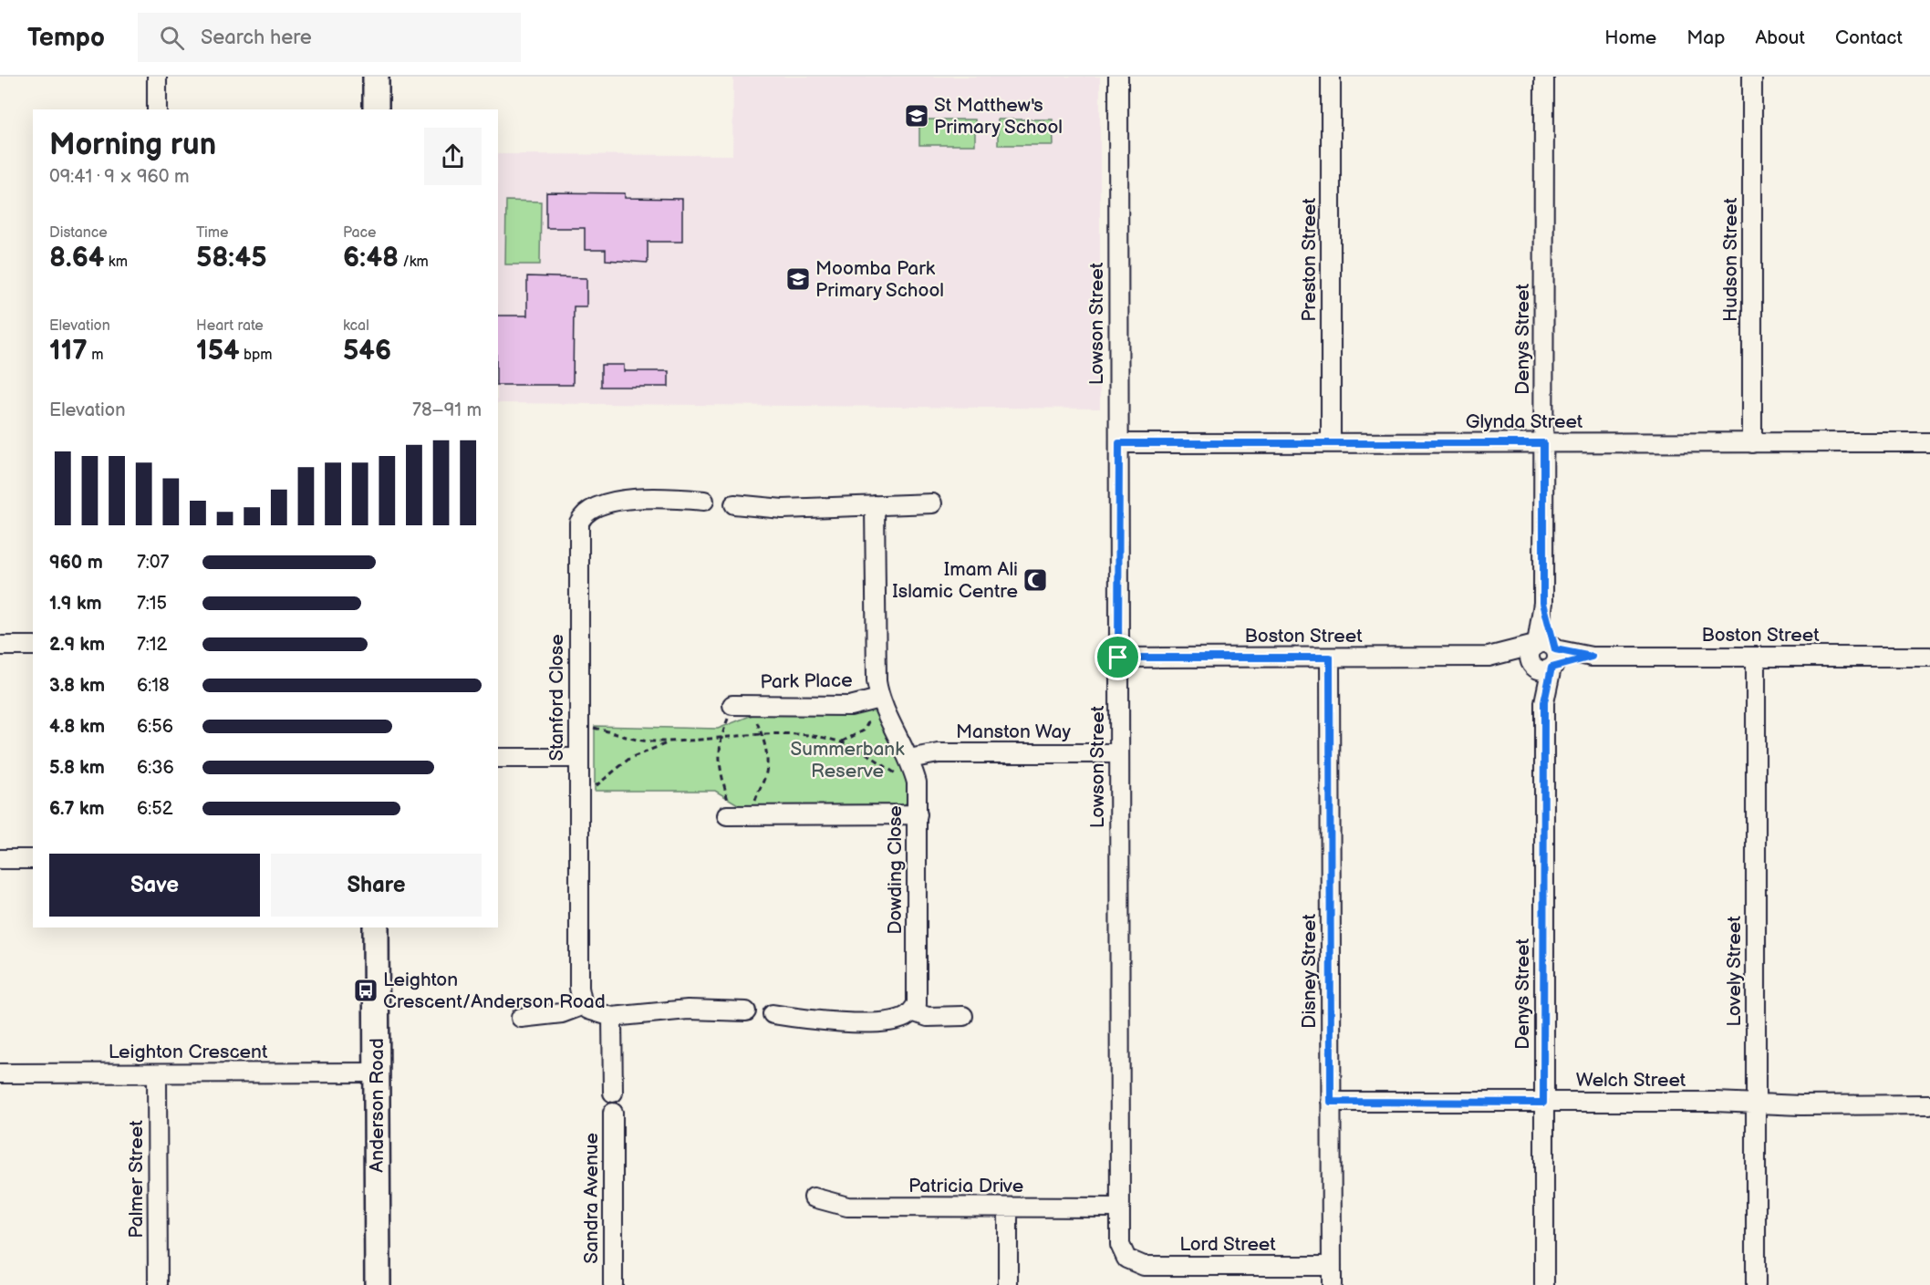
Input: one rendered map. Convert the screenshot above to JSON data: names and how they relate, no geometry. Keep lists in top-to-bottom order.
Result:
{
  "streets": {
    "street": [
      "Preston Street",
      "Hudson Street",
      "Lowson Street",
      "Denys Street",
      "Glynda Street",
      "Boston Street",
      "Park Place",
      "Stanford Close",
      "Manston Way",
      "Dowding Close",
      "Disney Street",
      "Lovely Street",
      "Leighton Crescent",
      "Welch Street",
      "Anderson Road",
      "Palmer Street",
      "Patricia Drive",
      "Sandra Avenue",
      "Lord Street"
    ]
  },
  "crossings": [
    ["Preston Street", "Glynda Street"],
    ["Hudson Street", "Glynda Street"],
    ["Lowson Street", "Glynda Street"],
    ["Lowson Street", "Boston Street"],
    ["Lowson Street", "Manston Way"],
    ["Lowson Street", "Patricia Drive"],
    ["Lowson Street", "Lord Street"],
    ["Denys Street", "Glynda Street"],
    ["Denys Street", "Boston Street"],
    ["Denys Street", "Welch Street"],
    ["Boston Street", "Disney Street"],
    ["Boston Street", "Lovely Street"],
    ["Park Place", "Dowding Close"],
    ["Manston Way", "Dowding Close"],
    ["Disney Street", "Welch Street"],
    ["Disney Street", "Lord Street"],
    ["Lovely Street", "Welch Street"],
    ["Leighton Crescent", "Anderson Road"],
    ["Leighton Crescent", "Palmer Street"]
  ],
  "parks": ["Summerbank Reserve"],
  "places": {
    "school or university": ["St Matthew's Primary School", "Moomba Park Primary School"],
    "mosque": ["Imam Ali Islamic Centre"],
    "bus stop": ["Leighton Crescent/Anderson Road"]
  },
  "page": {
    "header": "Tempo",
    "search": "Search here",
    "nav": [
      "Home",
      "Map",
      "About",
      "Contact"
    ],
    "heading": ["Morning run", "09:41 · 9 × 960 m"],
    "stats": [
      ["Distance", "8.64 km"],
      ["Time", "58:45"],
      ["Pace", "6:48 /km"],
      ["Elevation", "117 m"],
      ["Heart rate", "154 bpm"],
      ["kcal", "546"]
    ],
    "chart": ["Elevation", "78–91 m"],
    "list": [
      {
        "name": "960 m",
        "note": "7:07"
      },
      {
        "name": "1.9 km",
        "note": "7:15"
      },
      {
        "name": "2.9 km",
        "note": "7:12"
      },
      {
        "name": "3.8 km",
        "note": "6:18"
      },
      {
        "name": "4.8 km",
        "note": "6:56"
      },
      {
        "name": "5.8 km",
        "note": "6:36"
      },
      {
        "name": "6.7 km",
        "note": "6:52"
      }
    ],
    "buttons": ["Save", "Share"]
  }
}
